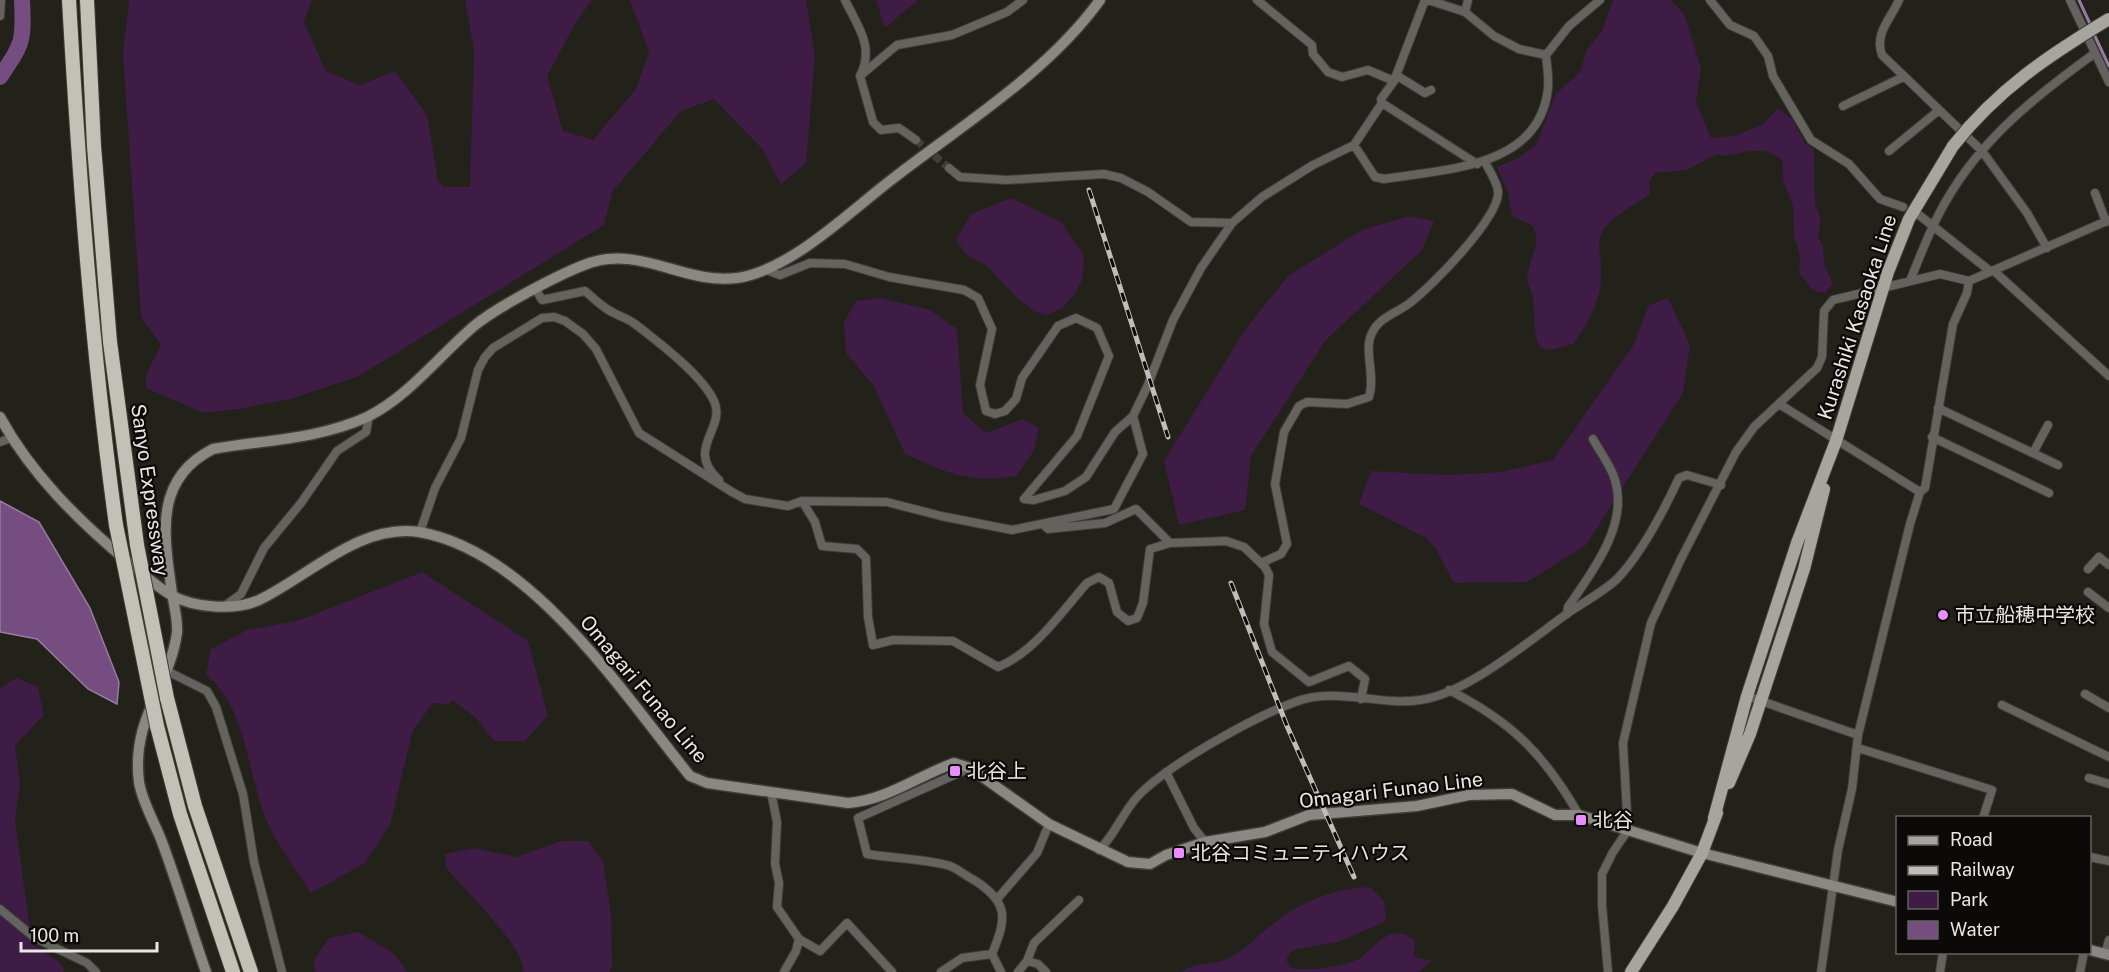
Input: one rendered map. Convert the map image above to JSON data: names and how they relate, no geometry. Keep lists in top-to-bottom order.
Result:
{
  "streets": {
    "highway": ["Sanyo Expressway"],
    "main road": ["Kurashiki Kasaoka Line", "Omagari Funao Line"]
  },
  "crossings": [
    ["Kurashiki Kasaoka Line", "Omagari Funao Line"]
  ],
  "places": {
    "other": ["市立船穂中学校"],
    "transit": ["北谷上", "北谷", "北谷コミュニティハウス"]
  },
  "legend": [
    "Road",
    "Railway",
    "Park",
    "Water"
  ],
  "scale_bar": "100 m"
}
